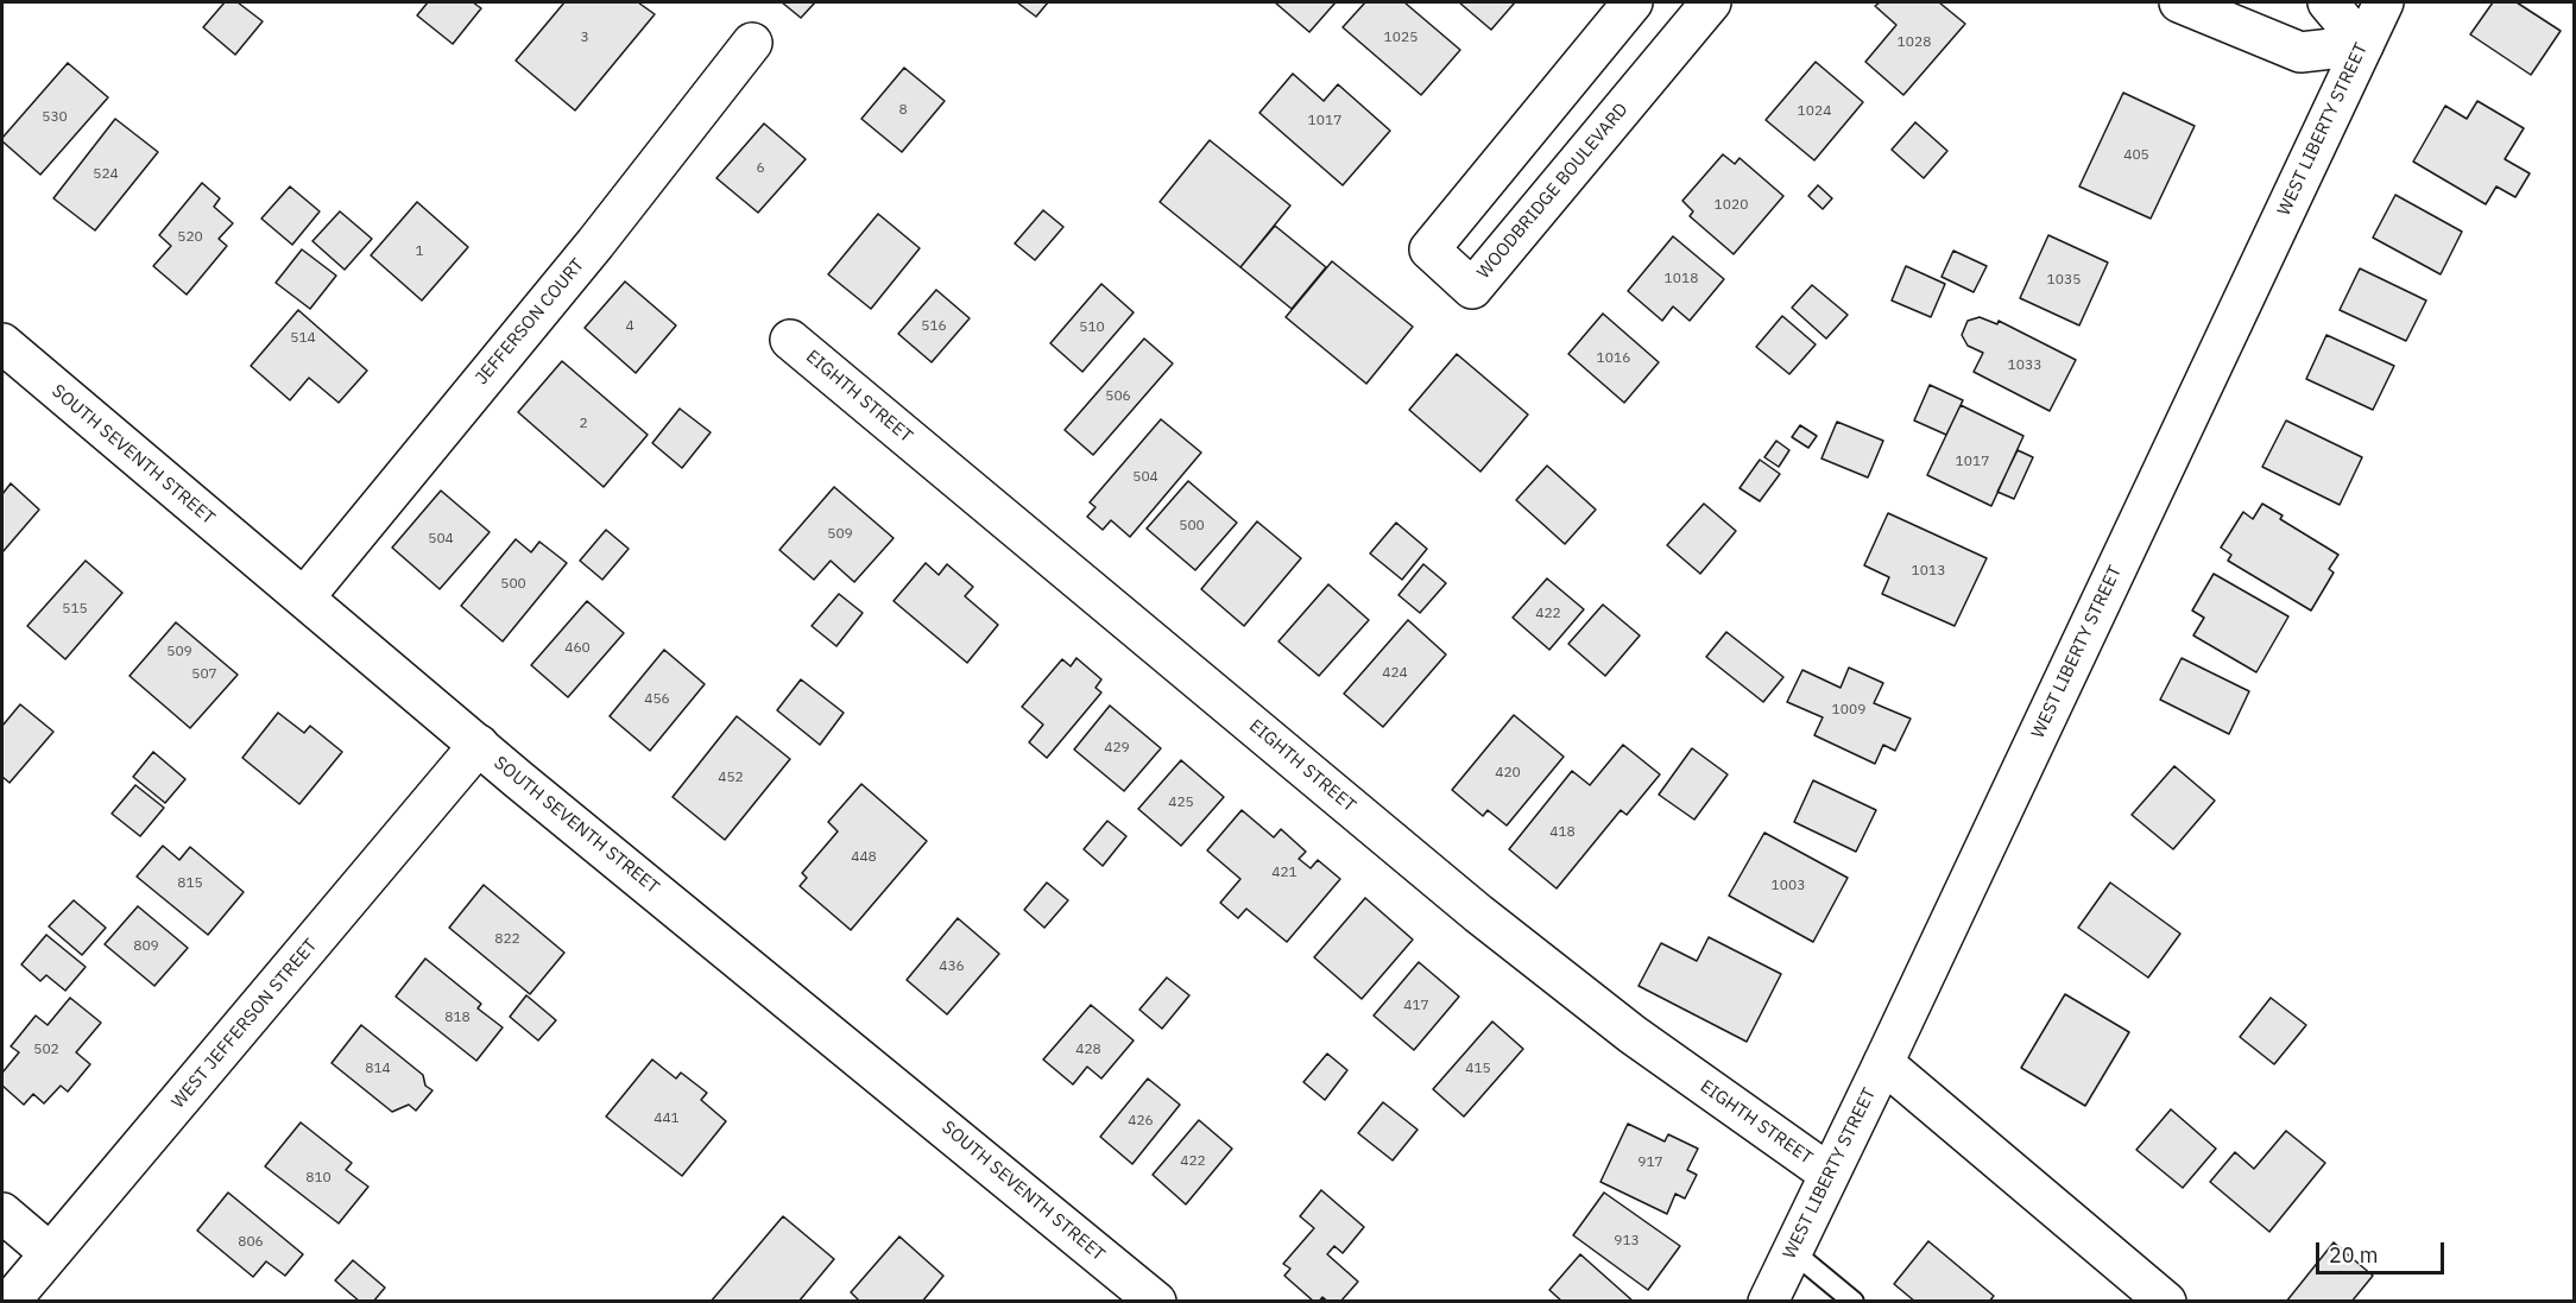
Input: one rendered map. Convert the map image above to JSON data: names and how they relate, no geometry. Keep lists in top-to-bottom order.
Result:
{
  "streets": {
    "street": [
      "WEST LIBERTY STREET",
      "WOODBRIDGE BOULEVARD",
      "JEFFERSON COURT",
      "EIGHTH STREET",
      "SOUTH SEVENTH STREET",
      "WEST JEFFERSON STREET"
    ]
  },
  "crossings": [
    ["WEST LIBERTY STREET", "EIGHTH STREET"],
    ["JEFFERSON COURT", "SOUTH SEVENTH STREET"],
    ["SOUTH SEVENTH STREET", "WEST JEFFERSON STREET"]
  ],
  "house_numbers": [
    "3",
    "1025",
    "1028",
    "8",
    "1024",
    "530",
    "1017",
    "405",
    "6",
    "524",
    "1020",
    "520",
    "1",
    "1018",
    "1035",
    "4",
    "516",
    "510",
    "514",
    "1016",
    "1033",
    "506",
    "2",
    "1017",
    "504",
    "500",
    "509",
    "504",
    "1013",
    "500",
    "515",
    "422",
    "460",
    "509",
    "424",
    "507",
    "456",
    "1009",
    "429",
    "420",
    "452",
    "425",
    "418",
    "448",
    "421",
    "815",
    "1003",
    "822",
    "809",
    "436",
    "417",
    "818",
    "502",
    "428",
    "814",
    "415",
    "441",
    "426",
    "422",
    "917",
    "810",
    "913",
    "806"
  ],
  "scale_bar": "20 m"
}
